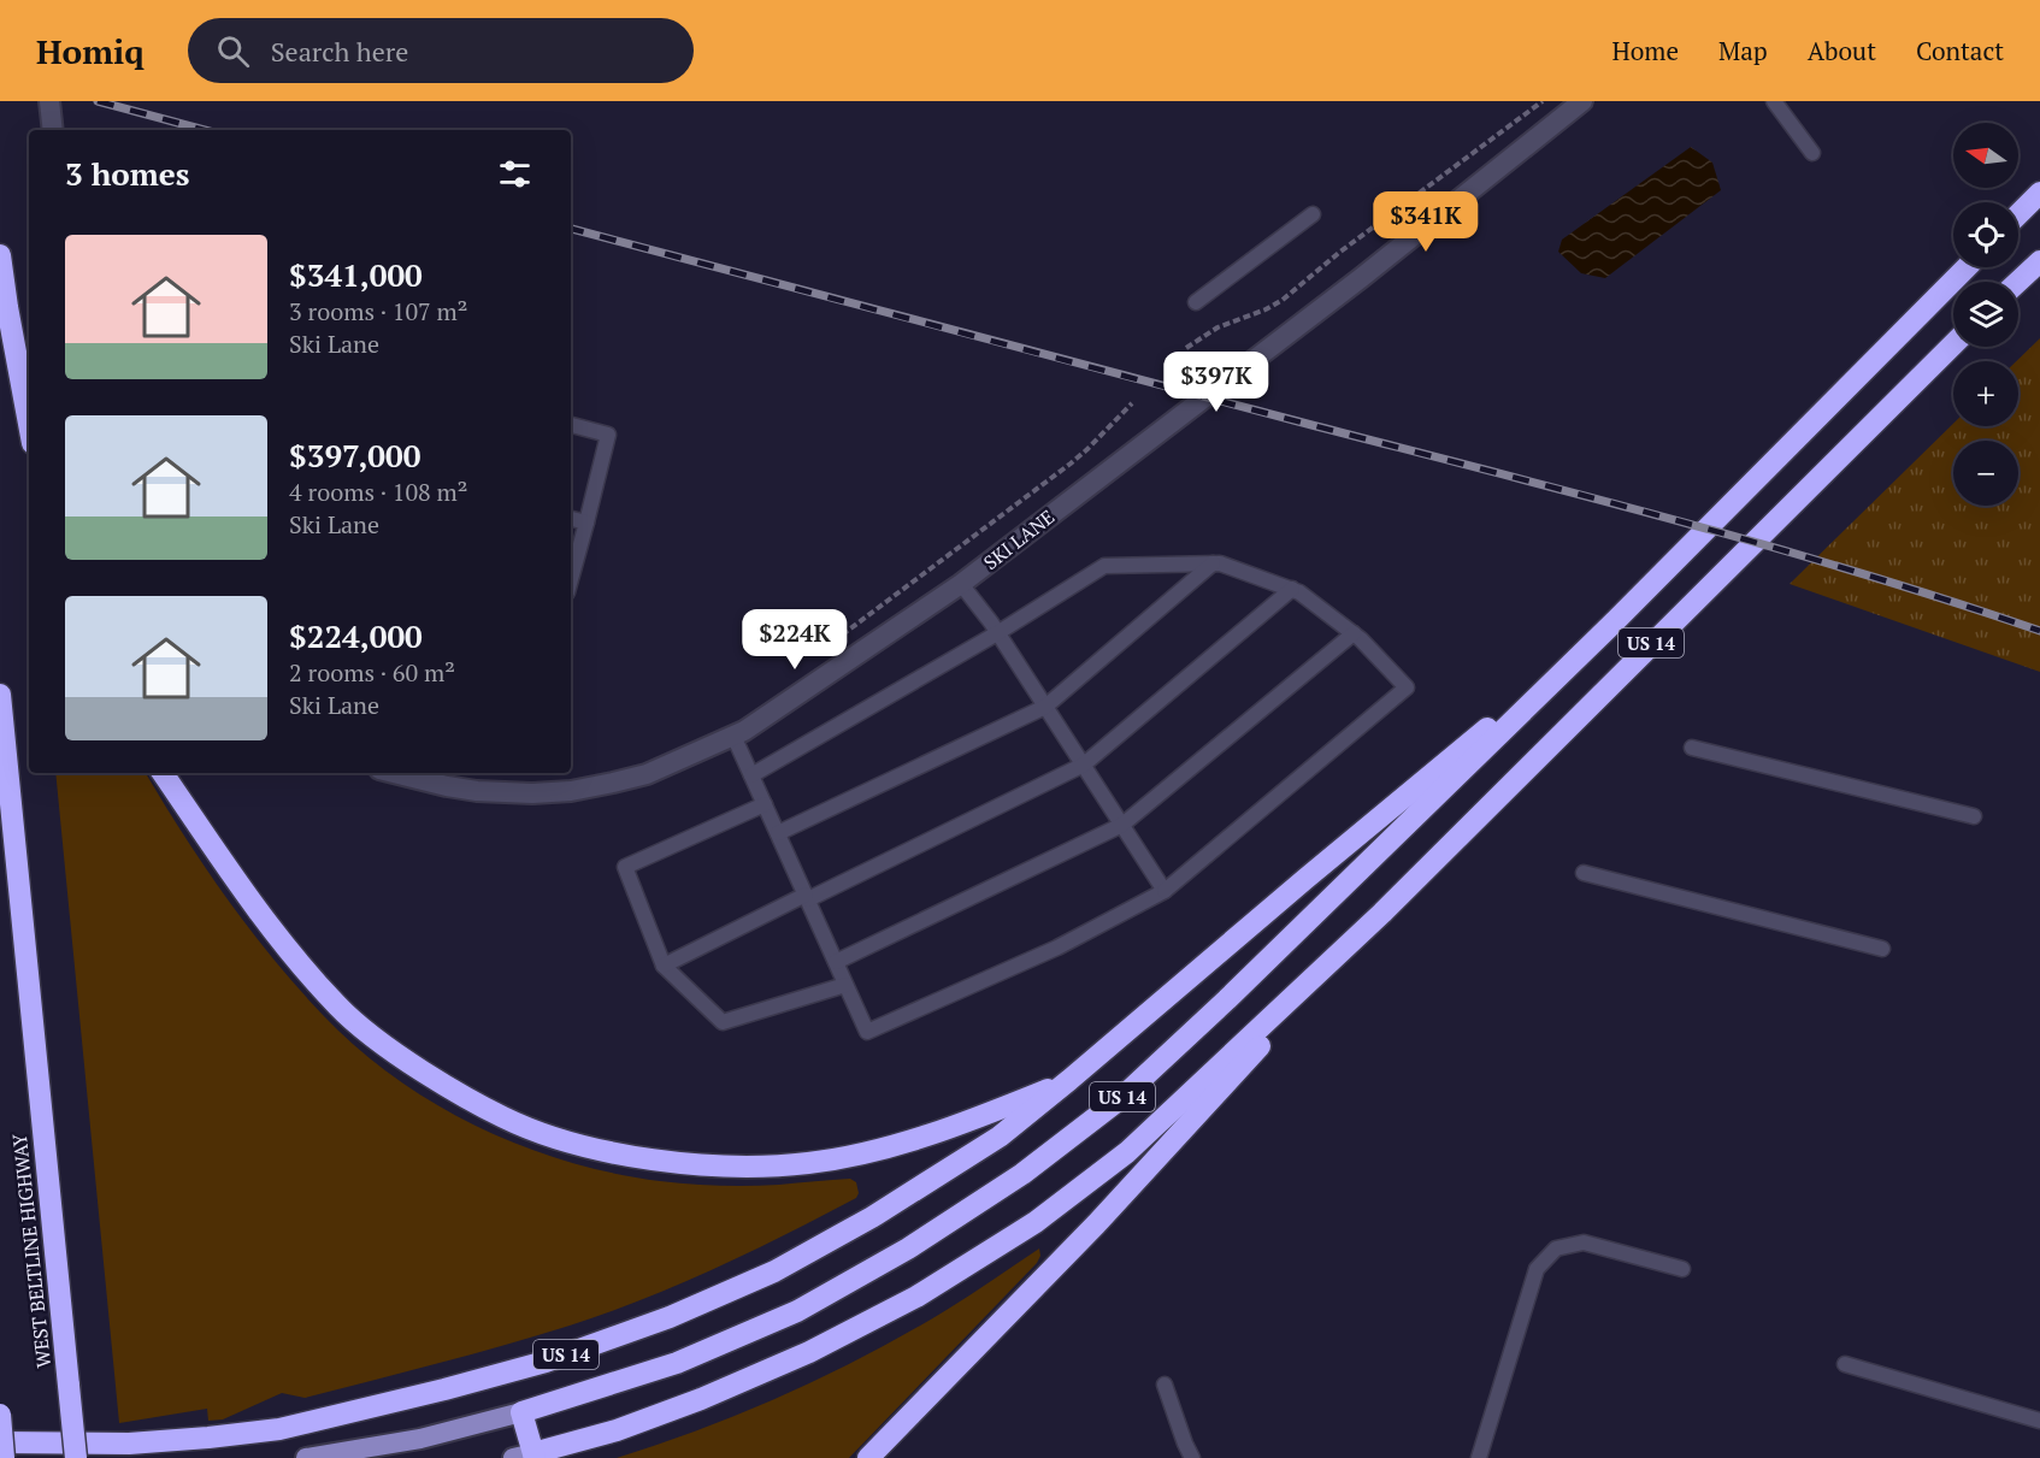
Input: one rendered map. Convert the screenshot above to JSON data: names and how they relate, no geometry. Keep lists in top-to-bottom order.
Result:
{
  "streets": {
    "highway": ["US 14", "WEST BELTLINE HIGHWAY"],
    "street": ["SKI LANE"]
  },
  "north": "left",
  "page": {
    "header": "Homiq",
    "search": "Search here",
    "nav": [
      "Home",
      "Map",
      "About",
      "Contact"
    ],
    "map_buttons": ["+", "−"],
    "heading": "3 homes",
    "price": ["$341K", "$397K", "$224K"],
    "list": [
      {
        "name": "$341,000",
        "note": "3 rooms · 107 m² · Ski Lane"
      },
      {
        "name": "$397,000",
        "note": "4 rooms · 108 m² · Ski Lane"
      },
      {
        "name": "$224,000",
        "note": "2 rooms · 60 m² · Ski Lane"
      }
    ]
  }
}
